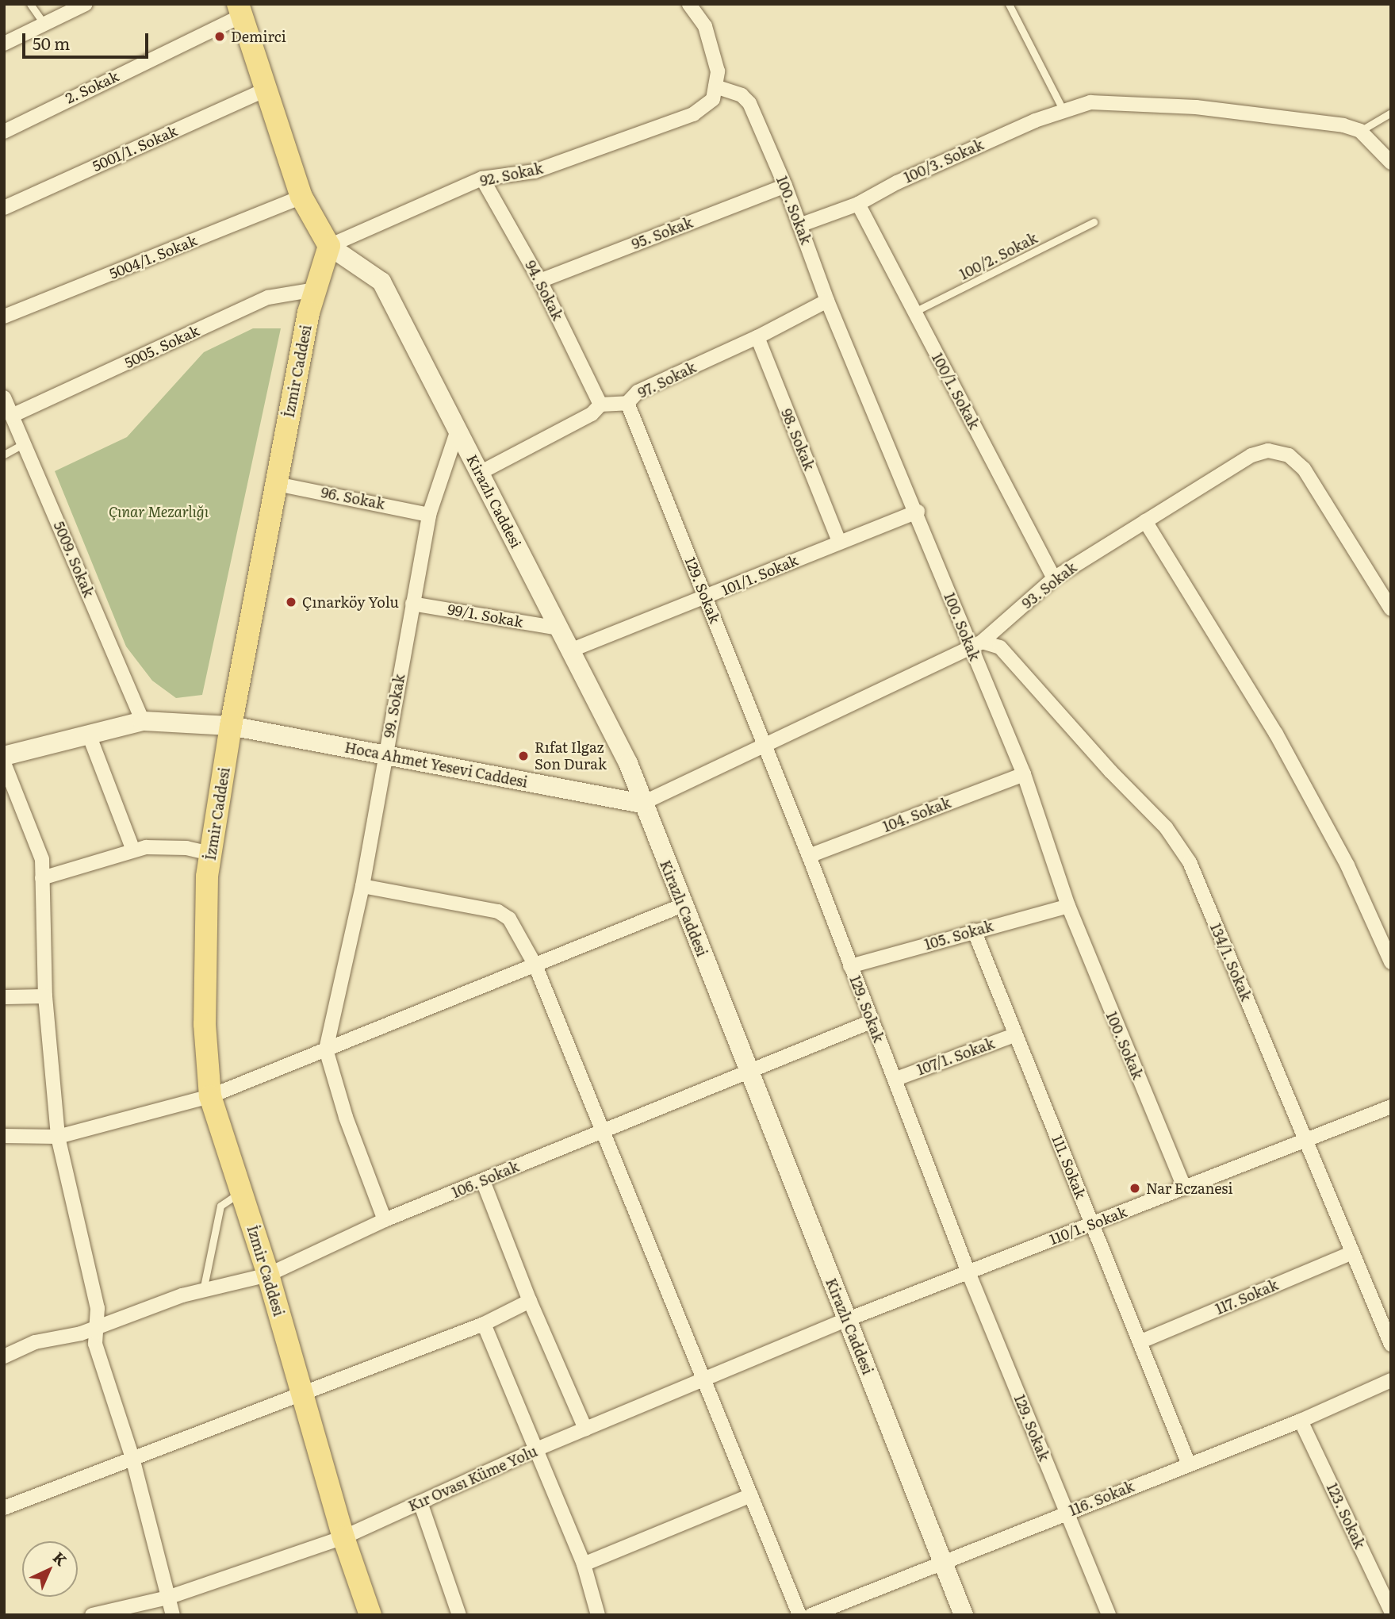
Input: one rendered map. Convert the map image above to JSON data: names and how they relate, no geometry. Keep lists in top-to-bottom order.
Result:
{
  "streets": {
    "main road": ["İzmir Caddesi", "Kirazlı Caddesi", "Hoca Ahmet Yesevi Caddesi"],
    "street": [
      "2. Sokak",
      "5001/1. Sokak",
      "100/3. Sokak",
      "92. Sokak",
      "100. Sokak",
      "95. Sokak",
      "5004/1. Sokak",
      "94. Sokak",
      "5005. Sokak",
      "97. Sokak",
      "100/1. Sokak",
      "98. Sokak",
      "96. Sokak",
      "5009. Sokak",
      "101/1. Sokak",
      "93. Sokak",
      "129. Sokak",
      "99/1. Sokak",
      "99. Sokak",
      "104. Sokak",
      "105. Sokak",
      "134/1. Sokak",
      "107/1. Sokak",
      "111. Sokak",
      "106. Sokak",
      "110/1. Sokak",
      "117. Sokak",
      "Kır Ovası Küme Yolu",
      "116. Sokak",
      "123. Sokak"
    ],
    "lane": ["100/2. Sokak"]
  },
  "crossings": [
    ["100/3. Sokak", "100. Sokak"],
    ["100/3. Sokak", "100/1. Sokak"],
    ["92. Sokak", "100. Sokak"],
    ["92. Sokak", "94. Sokak"],
    ["92. Sokak", "İzmir Caddesi"],
    ["92. Sokak", "Kirazlı Caddesi"],
    ["100. Sokak", "95. Sokak"],
    ["100. Sokak", "97. Sokak"],
    ["100. Sokak", "101/1. Sokak"],
    ["100. Sokak", "93. Sokak"],
    ["100. Sokak", "104. Sokak"],
    ["100. Sokak", "105. Sokak"],
    ["100. Sokak", "134/1. Sokak"],
    ["100. Sokak", "110/1. Sokak"],
    ["95. Sokak", "94. Sokak"],
    ["100/2. Sokak", "100/1. Sokak"],
    ["94. Sokak", "97. Sokak"],
    ["5005. Sokak", "İzmir Caddesi"],
    ["5005. Sokak", "5009. Sokak"],
    ["İzmir Caddesi", "96. Sokak"],
    ["İzmir Caddesi", "Kirazlı Caddesi"],
    ["İzmir Caddesi", "Hoca Ahmet Yesevi Caddesi"],
    ["İzmir Caddesi", "106. Sokak"],
    ["İzmir Caddesi", "Kır Ovası Küme Yolu"],
    ["97. Sokak", "98. Sokak"],
    ["97. Sokak", "129. Sokak"],
    ["100/1. Sokak", "93. Sokak"],
    ["98. Sokak", "101/1. Sokak"],
    ["96. Sokak", "99. Sokak"],
    ["Kirazlı Caddesi", "101/1. Sokak"],
    ["Kirazlı Caddesi", "93. Sokak"],
    ["Kirazlı Caddesi", "99/1. Sokak"],
    ["Kirazlı Caddesi", "99. Sokak"],
    ["Kirazlı Caddesi", "Hoca Ahmet Yesevi Caddesi"],
    ["Kirazlı Caddesi", "106. Sokak"],
    ["Kirazlı Caddesi", "110/1. Sokak"],
    ["Kirazlı Caddesi", "Kır Ovası Küme Yolu"],
    ["Kirazlı Caddesi", "116. Sokak"],
    ["5009. Sokak", "Hoca Ahmet Yesevi Caddesi"],
    ["101/1. Sokak", "129. Sokak"],
    ["93. Sokak", "129. Sokak"],
    ["93. Sokak", "Hoca Ahmet Yesevi Caddesi"],
    ["93. Sokak", "134/1. Sokak"],
    ["129. Sokak", "104. Sokak"],
    ["129. Sokak", "105. Sokak"],
    ["129. Sokak", "107/1. Sokak"],
    ["129. Sokak", "106. Sokak"],
    ["129. Sokak", "110/1. Sokak"],
    ["129. Sokak", "116. Sokak"],
    ["99/1. Sokak", "99. Sokak"],
    ["99. Sokak", "Hoca Ahmet Yesevi Caddesi"],
    ["105. Sokak", "111. Sokak"],
    ["134/1. Sokak", "110/1. Sokak"],
    ["134/1. Sokak", "117. Sokak"],
    ["107/1. Sokak", "111. Sokak"],
    ["111. Sokak", "110/1. Sokak"],
    ["111. Sokak", "117. Sokak"],
    ["111. Sokak", "116. Sokak"],
    ["110/1. Sokak", "Kır Ovası Küme Yolu"],
    ["116. Sokak", "123. Sokak"]
  ],
  "parks": ["Çınar Mezarlığı"],
  "places": [
    "Demirci",
    "Çınarköy Yolu",
    "Rıfat Ilgaz Son Durak",
    "Nar Eczanesi"
  ],
  "scale_bar": "50 m",
  "north": "top right"
}
